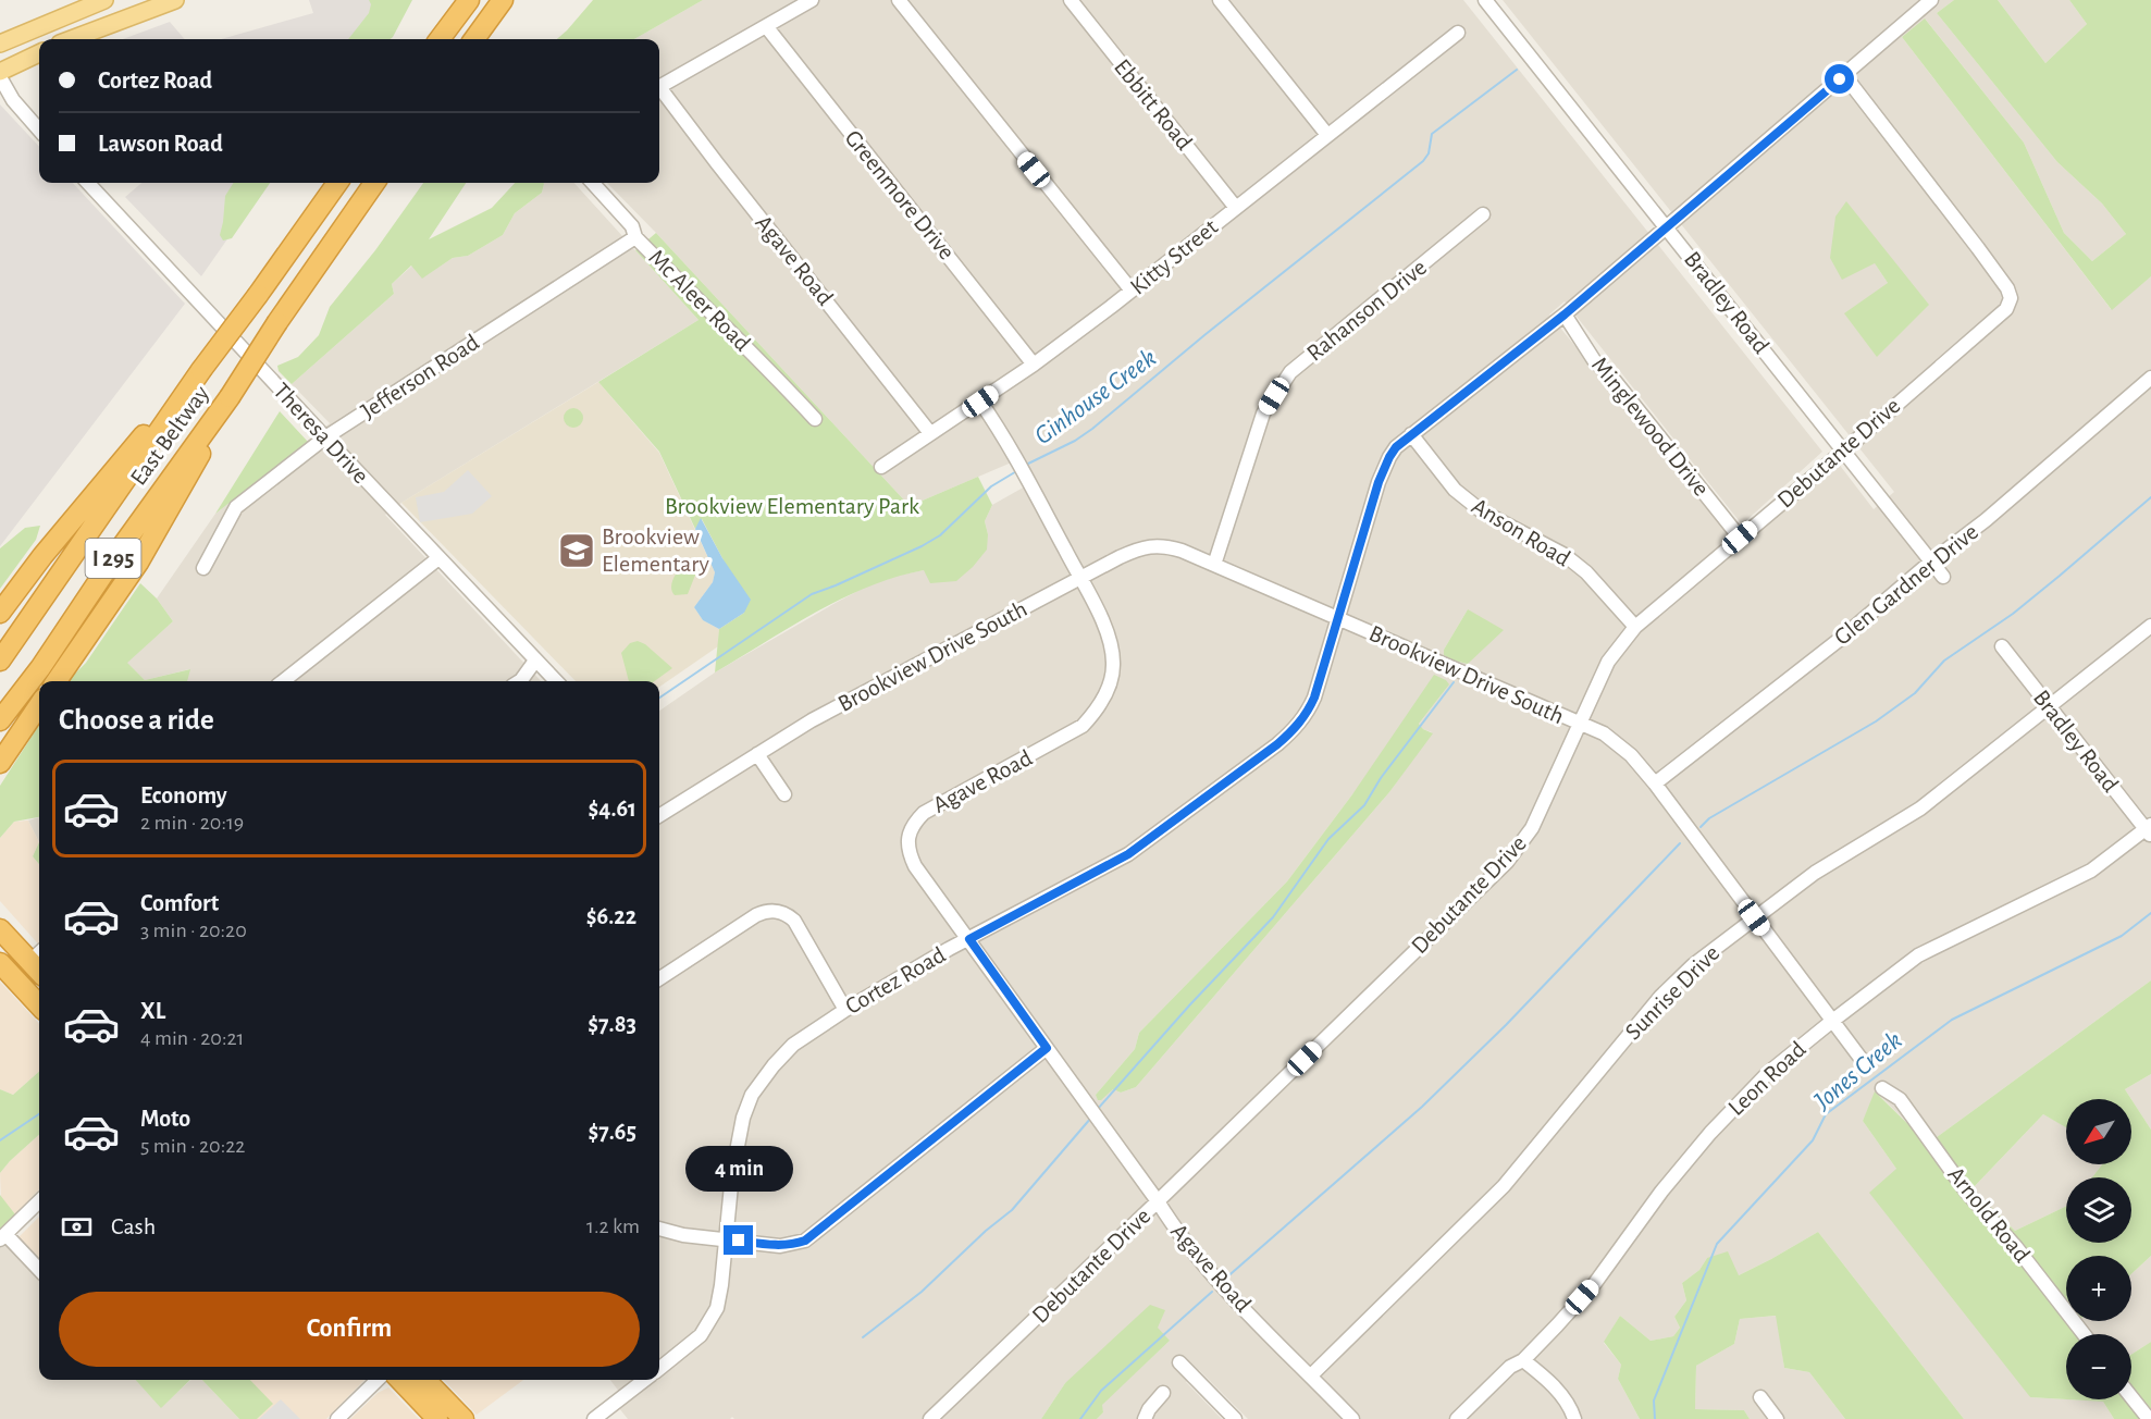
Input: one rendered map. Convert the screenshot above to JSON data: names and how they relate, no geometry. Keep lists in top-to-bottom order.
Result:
{
  "streets": {
    "highway": ["East Beltway", "I 295"],
    "street": [
      "Ebbitt Road",
      "Greenmore Drive",
      "Kitty Street",
      "Agave Road",
      "Mc Aleer Road",
      "Bradley Road",
      "Rahanson Drive",
      "Jefferson Road",
      "Minglewood Drive",
      "Theresa Drive",
      "Debutante Drive",
      "Anson Road",
      "Glen Gardner Drive",
      "Brookview Drive South",
      "Cortez Road",
      "Sunrise Drive",
      "Leon Road",
      "Arnold Road"
    ]
  },
  "crossings": [
    ["Ebbitt Road", "Kitty Street"],
    ["Greenmore Drive", "Kitty Street"],
    ["Kitty Street", "Agave Road"],
    ["Agave Road", "Debutante Drive"],
    ["Agave Road", "Brookview Drive South"],
    ["Agave Road", "Cortez Road"],
    ["Agave Road", "Sunrise Drive"],
    ["Mc Aleer Road", "Jefferson Road"],
    ["Bradley Road", "Debutante Drive"],
    ["Bradley Road", "Glen Gardner Drive"],
    ["Bradley Road", "Cortez Road"],
    ["Bradley Road", "Sunrise Drive"],
    ["Bradley Road", "Leon Road"],
    ["Rahanson Drive", "Brookview Drive South"],
    ["Jefferson Road", "Theresa Drive"],
    ["Minglewood Drive", "Debutante Drive"],
    ["Minglewood Drive", "Cortez Road"],
    ["Debutante Drive", "Anson Road"],
    ["Debutante Drive", "Brookview Drive South"],
    ["Debutante Drive", "Cortez Road"],
    ["Anson Road", "Cortez Road"],
    ["Glen Gardner Drive", "Brookview Drive South"],
    ["Brookview Drive South", "Cortez Road"],
    ["Brookview Drive South", "Sunrise Drive"],
    ["Brookview Drive South", "Leon Road"]
  ],
  "water": ["Ginhouse Creek", "Jones Creek"],
  "parks": ["Brookview Elementary Park"],
  "places": {
    "school or university": ["Brookview Elementary"]
  },
  "north": "bottom left",
  "page": {
    "banner": ["Cortez Road", "Lawson Road"],
    "heading": "Choose a ride",
    "list": [
      {
        "name": "Economy",
        "note": "2 min · 20:19",
        "value": "$4.61"
      },
      {
        "name": "Comfort",
        "note": "3 min · 20:20",
        "value": "$6.22"
      },
      {
        "name": "XL",
        "note": "4 min · 20:21",
        "value": "$7.83"
      },
      {
        "name": "Moto",
        "note": "5 min · 20:22",
        "value": "$7.65"
      }
    ],
    "map_buttons": ["+", "−"],
    "bubble": "4 min",
    "pay": ["Cash", "1.2 km"],
    "buttons": "Confirm"
  }
}
